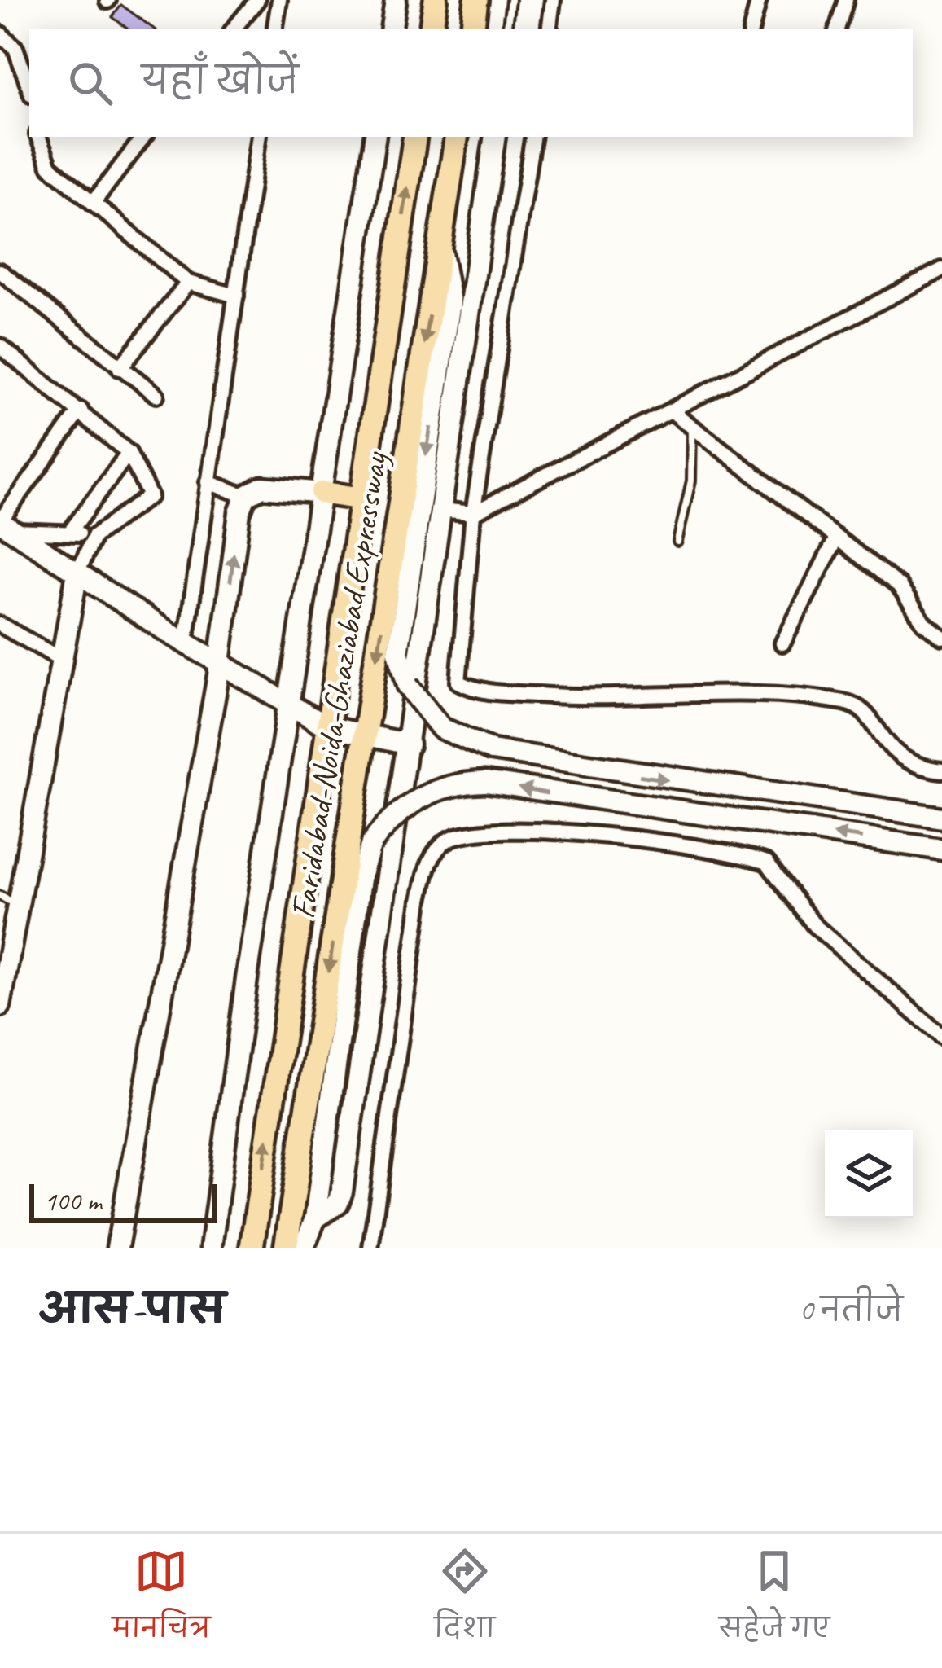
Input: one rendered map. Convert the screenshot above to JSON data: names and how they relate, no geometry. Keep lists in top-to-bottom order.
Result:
{
  "streets": {
    "main road": ["Faridabad-Noida-Ghaziabad Expressway"]
  },
  "scale_bar": "100 m",
  "page": {
    "search": "यहाँ खोजें",
    "scale": "100 m",
    "heading": ["आस-पास", "0 नतीजे"],
    "nav": ["मानचित्र", "दिशा", "सहेजे गए"]
  }
}
